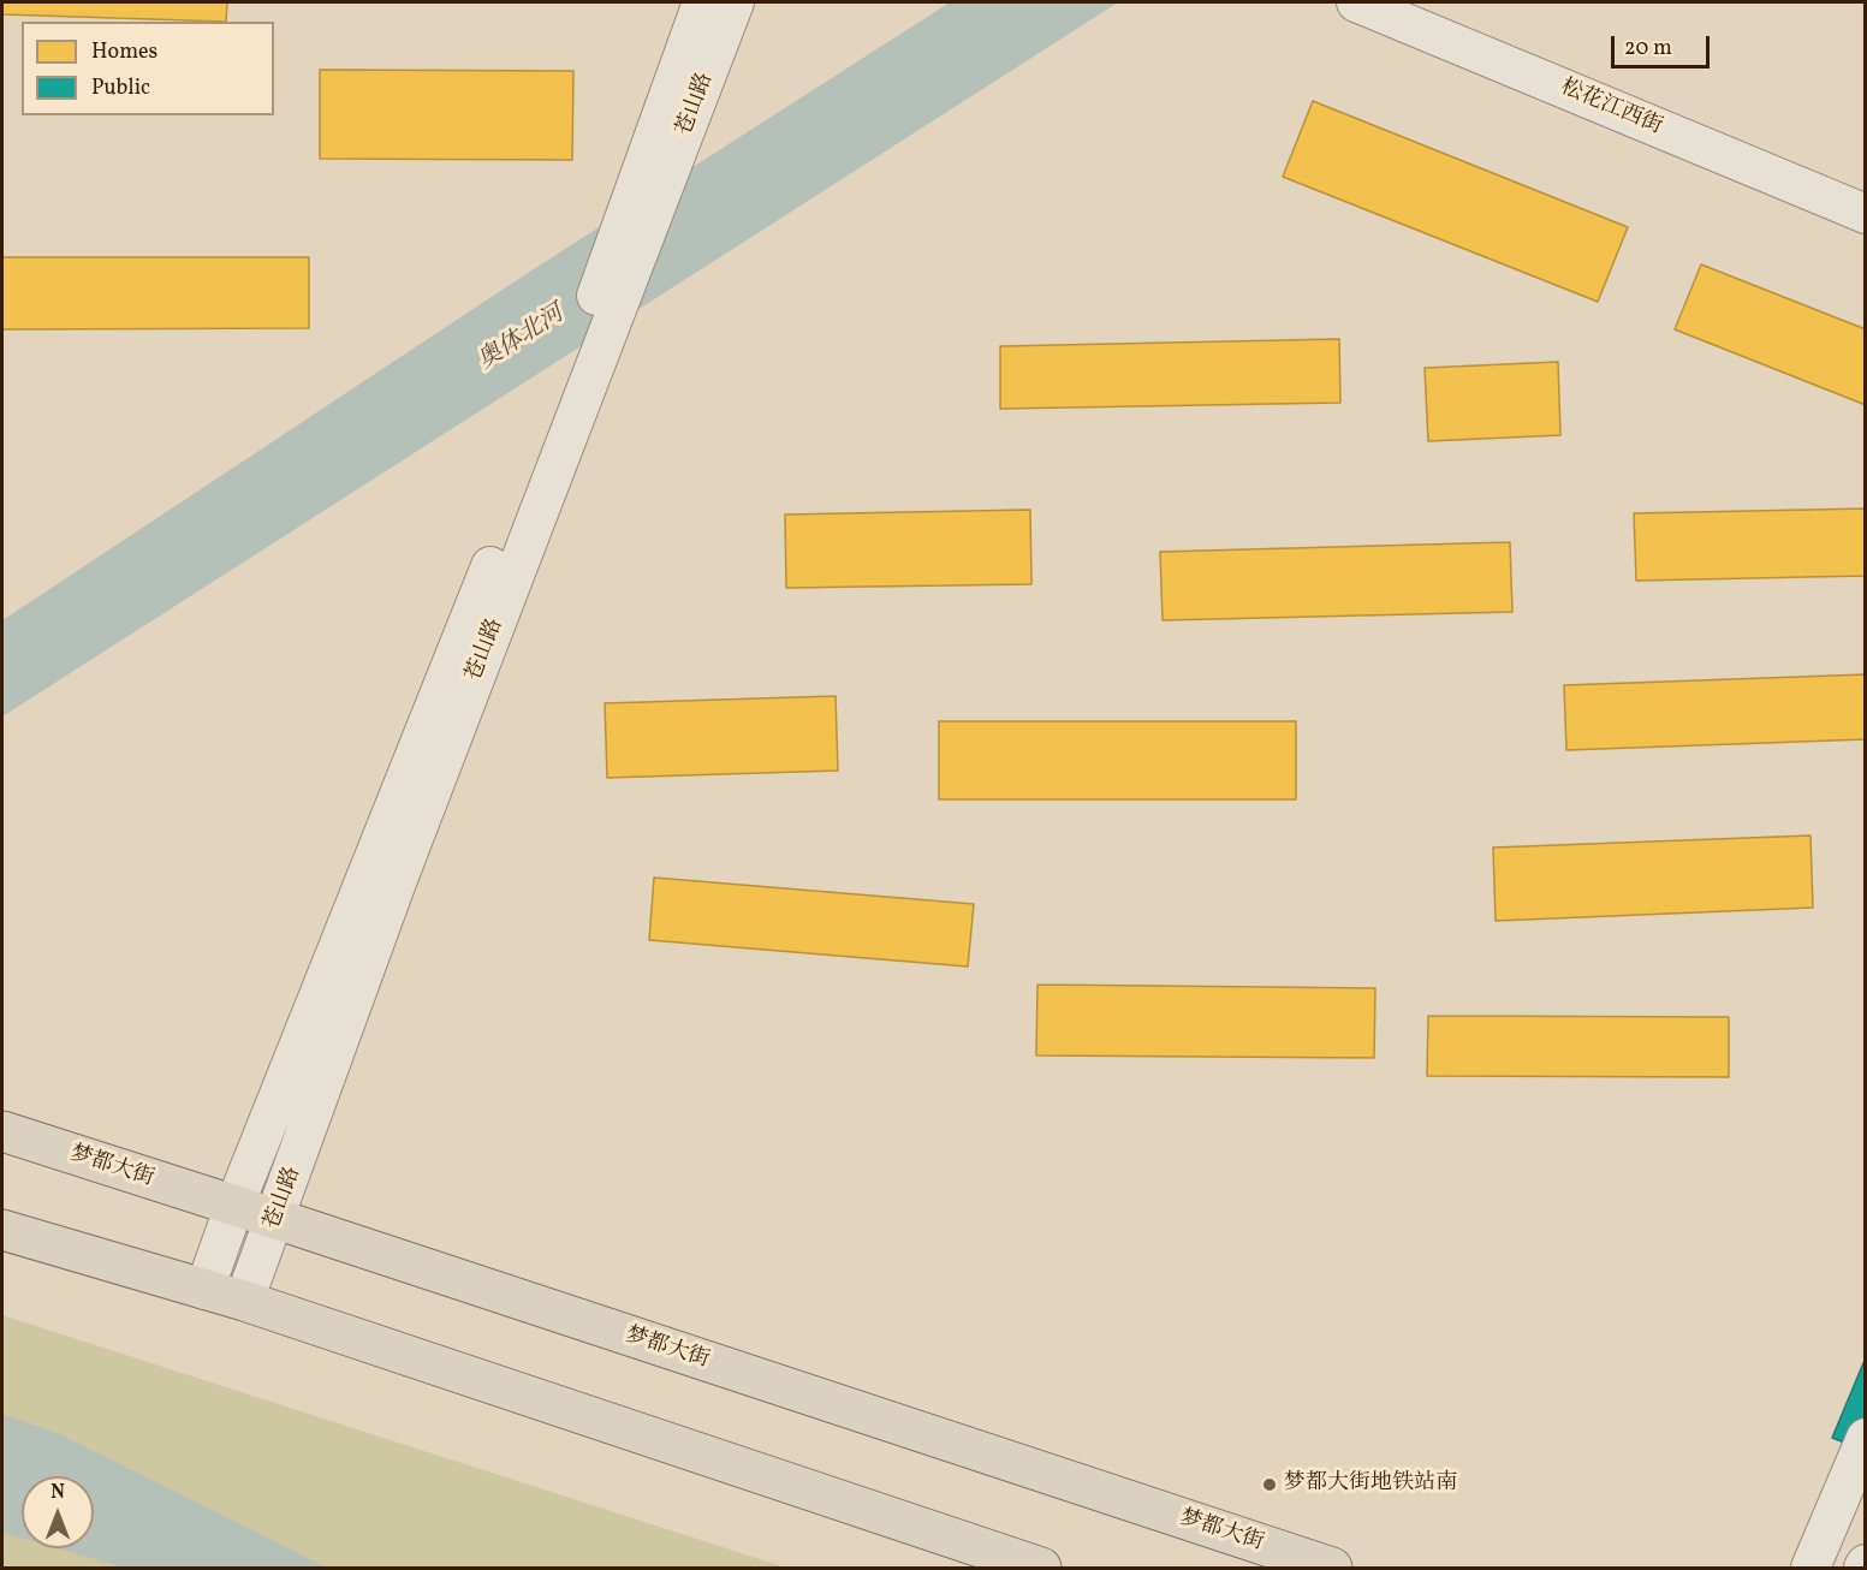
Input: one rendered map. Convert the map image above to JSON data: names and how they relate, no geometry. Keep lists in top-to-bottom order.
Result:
{
  "streets": {
    "main road": ["梦都大街"],
    "street": ["苍山路", "松花江西街"]
  },
  "crossings": [
    ["苍山路", "梦都大街"]
  ],
  "water": ["奥体北河"],
  "places": ["梦都大街地铁站南"],
  "legend": ["Homes", "Public"],
  "scale_bar": "20 m",
  "north": "top"
}
